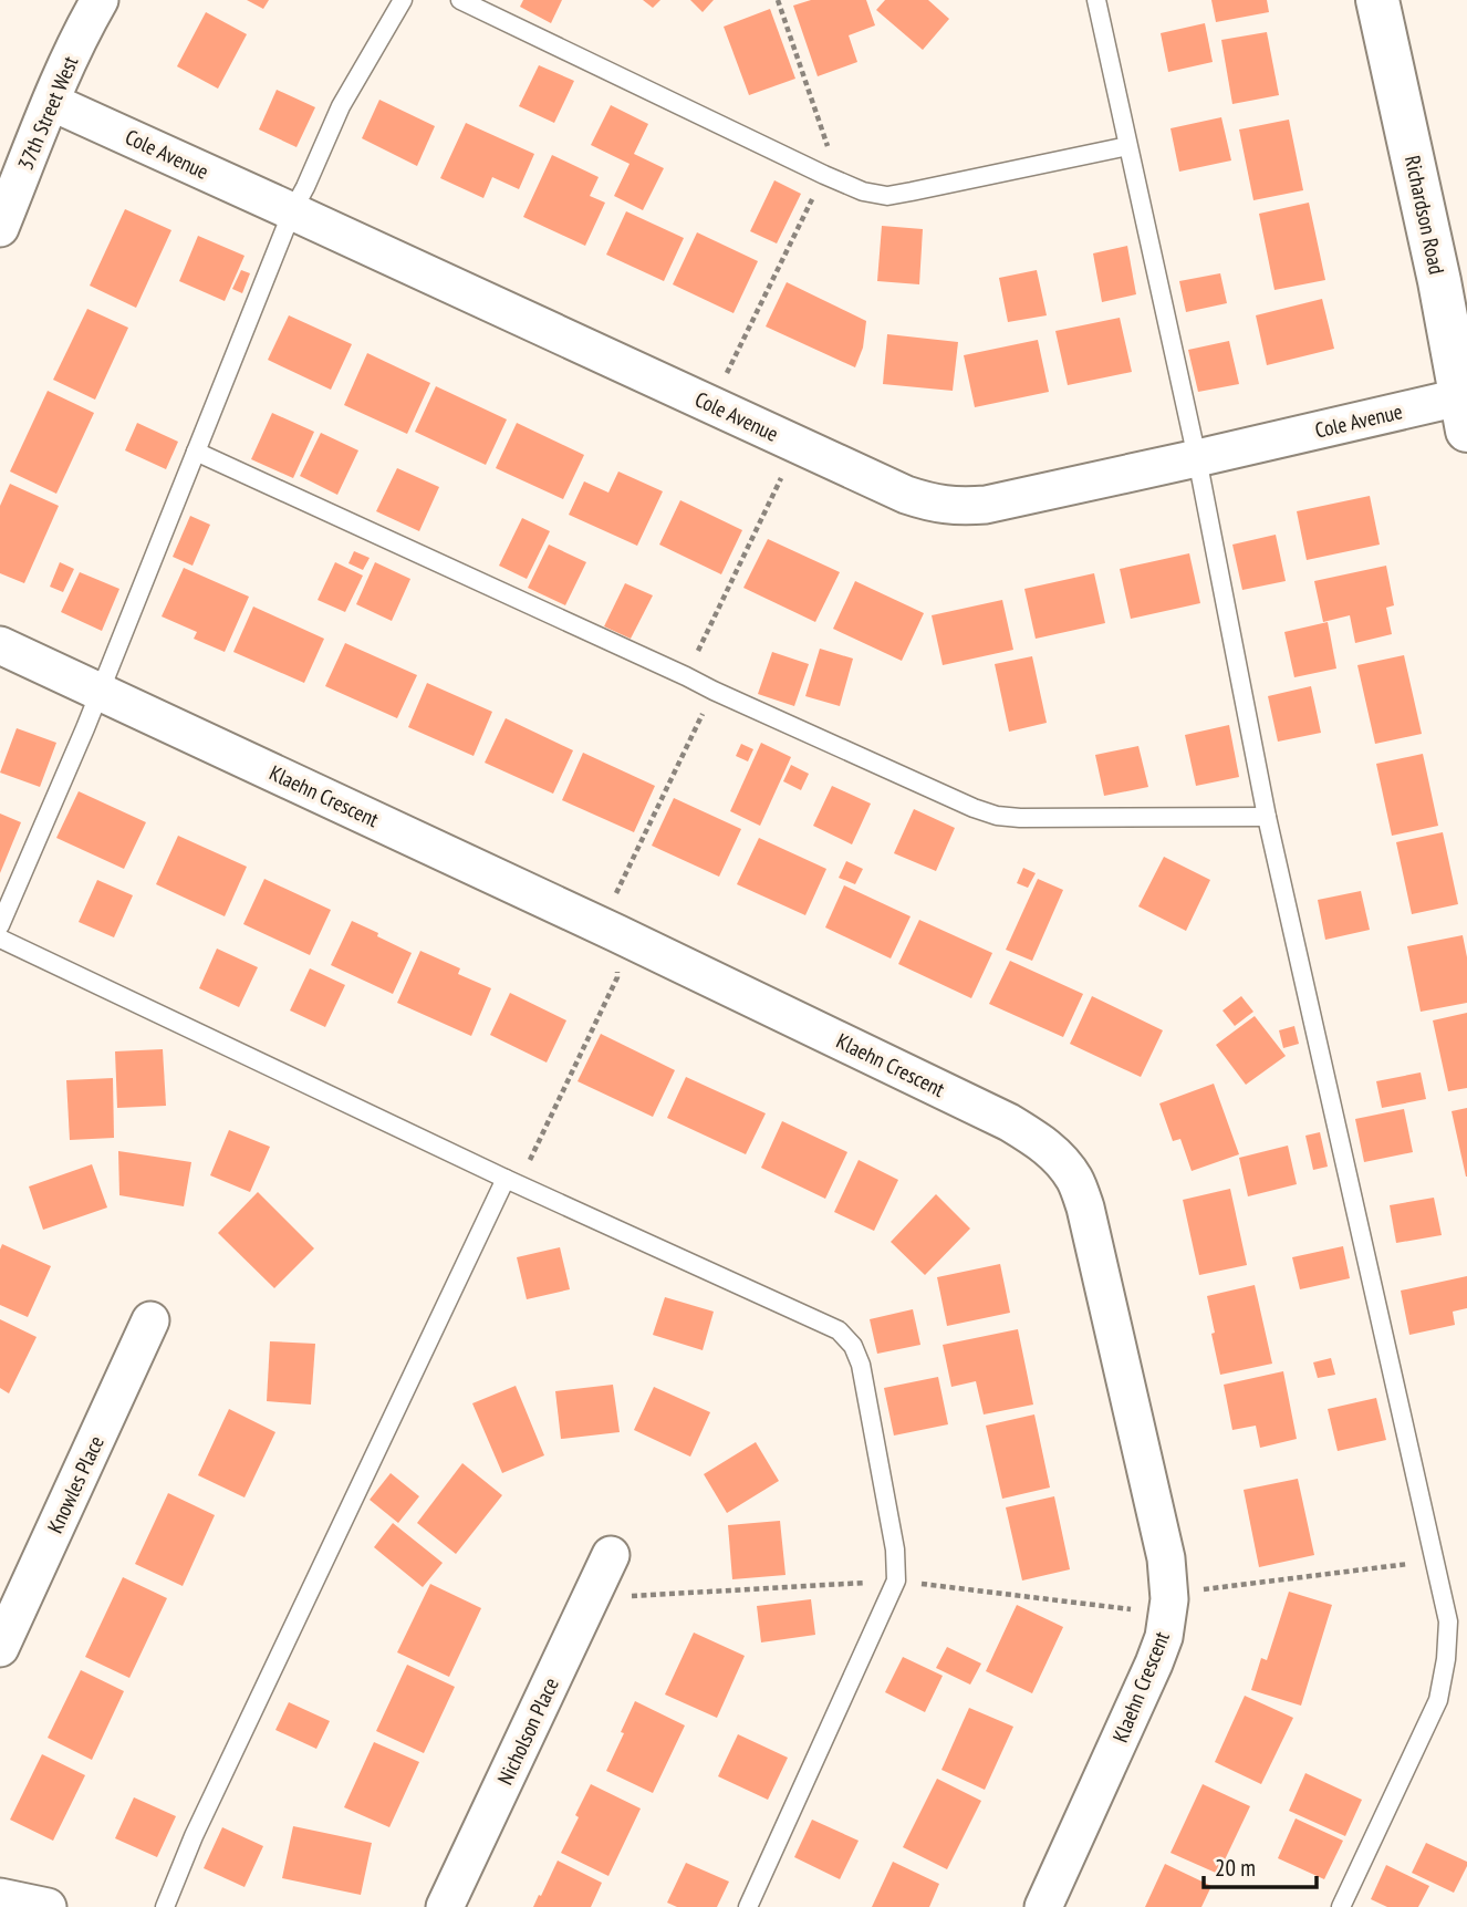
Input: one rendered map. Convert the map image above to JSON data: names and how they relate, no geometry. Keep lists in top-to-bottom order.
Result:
{
  "streets": {
    "street": [
      "37th Street West",
      "Cole Avenue",
      "Richardson Road",
      "Klaehn Crescent",
      "Knowles Place",
      "Nicholson Place"
    ]
  },
  "crossings": [
    ["37th Street West", "Cole Avenue"],
    ["Cole Avenue", "Richardson Road"]
  ],
  "scale_bar": "20 m"
}
